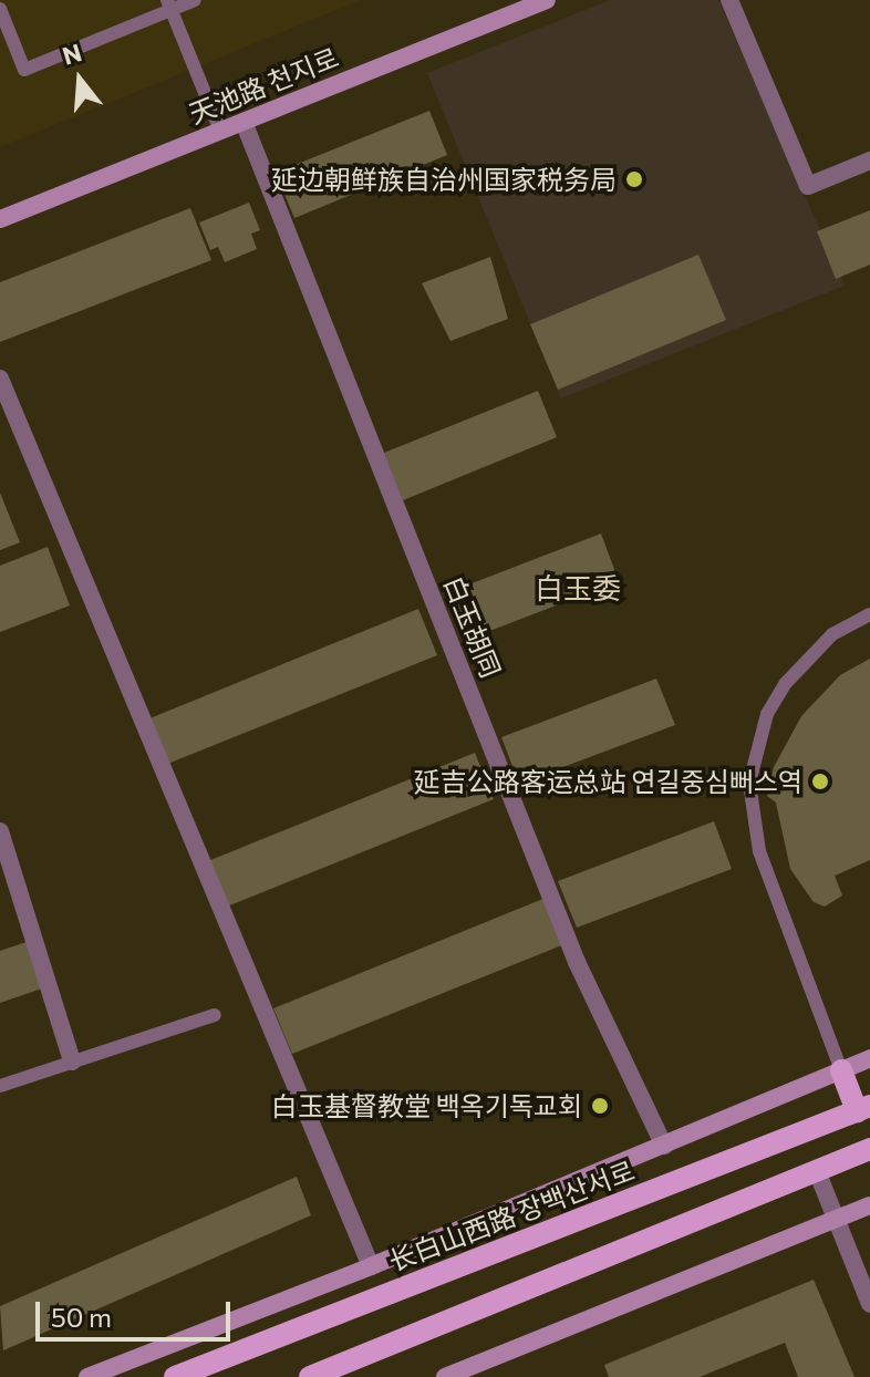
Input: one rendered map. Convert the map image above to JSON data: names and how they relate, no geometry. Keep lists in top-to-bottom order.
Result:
{
  "streets": {
    "main road": ["长白山西路 장백산서로"],
    "street": ["天池路 천지로", "白玉胡同"]
  },
  "crossings": [
    ["天池路 천지로", "白玉胡同"]
  ],
  "districts": ["白玉委"],
  "places": ["延边朝鲜族自治州国家税务局", "延吉公路客运总站 연길중심뻐스역", "白玉基督教堂 백옥기독교회"],
  "scale_bar": "50 m",
  "north": "top"
}
